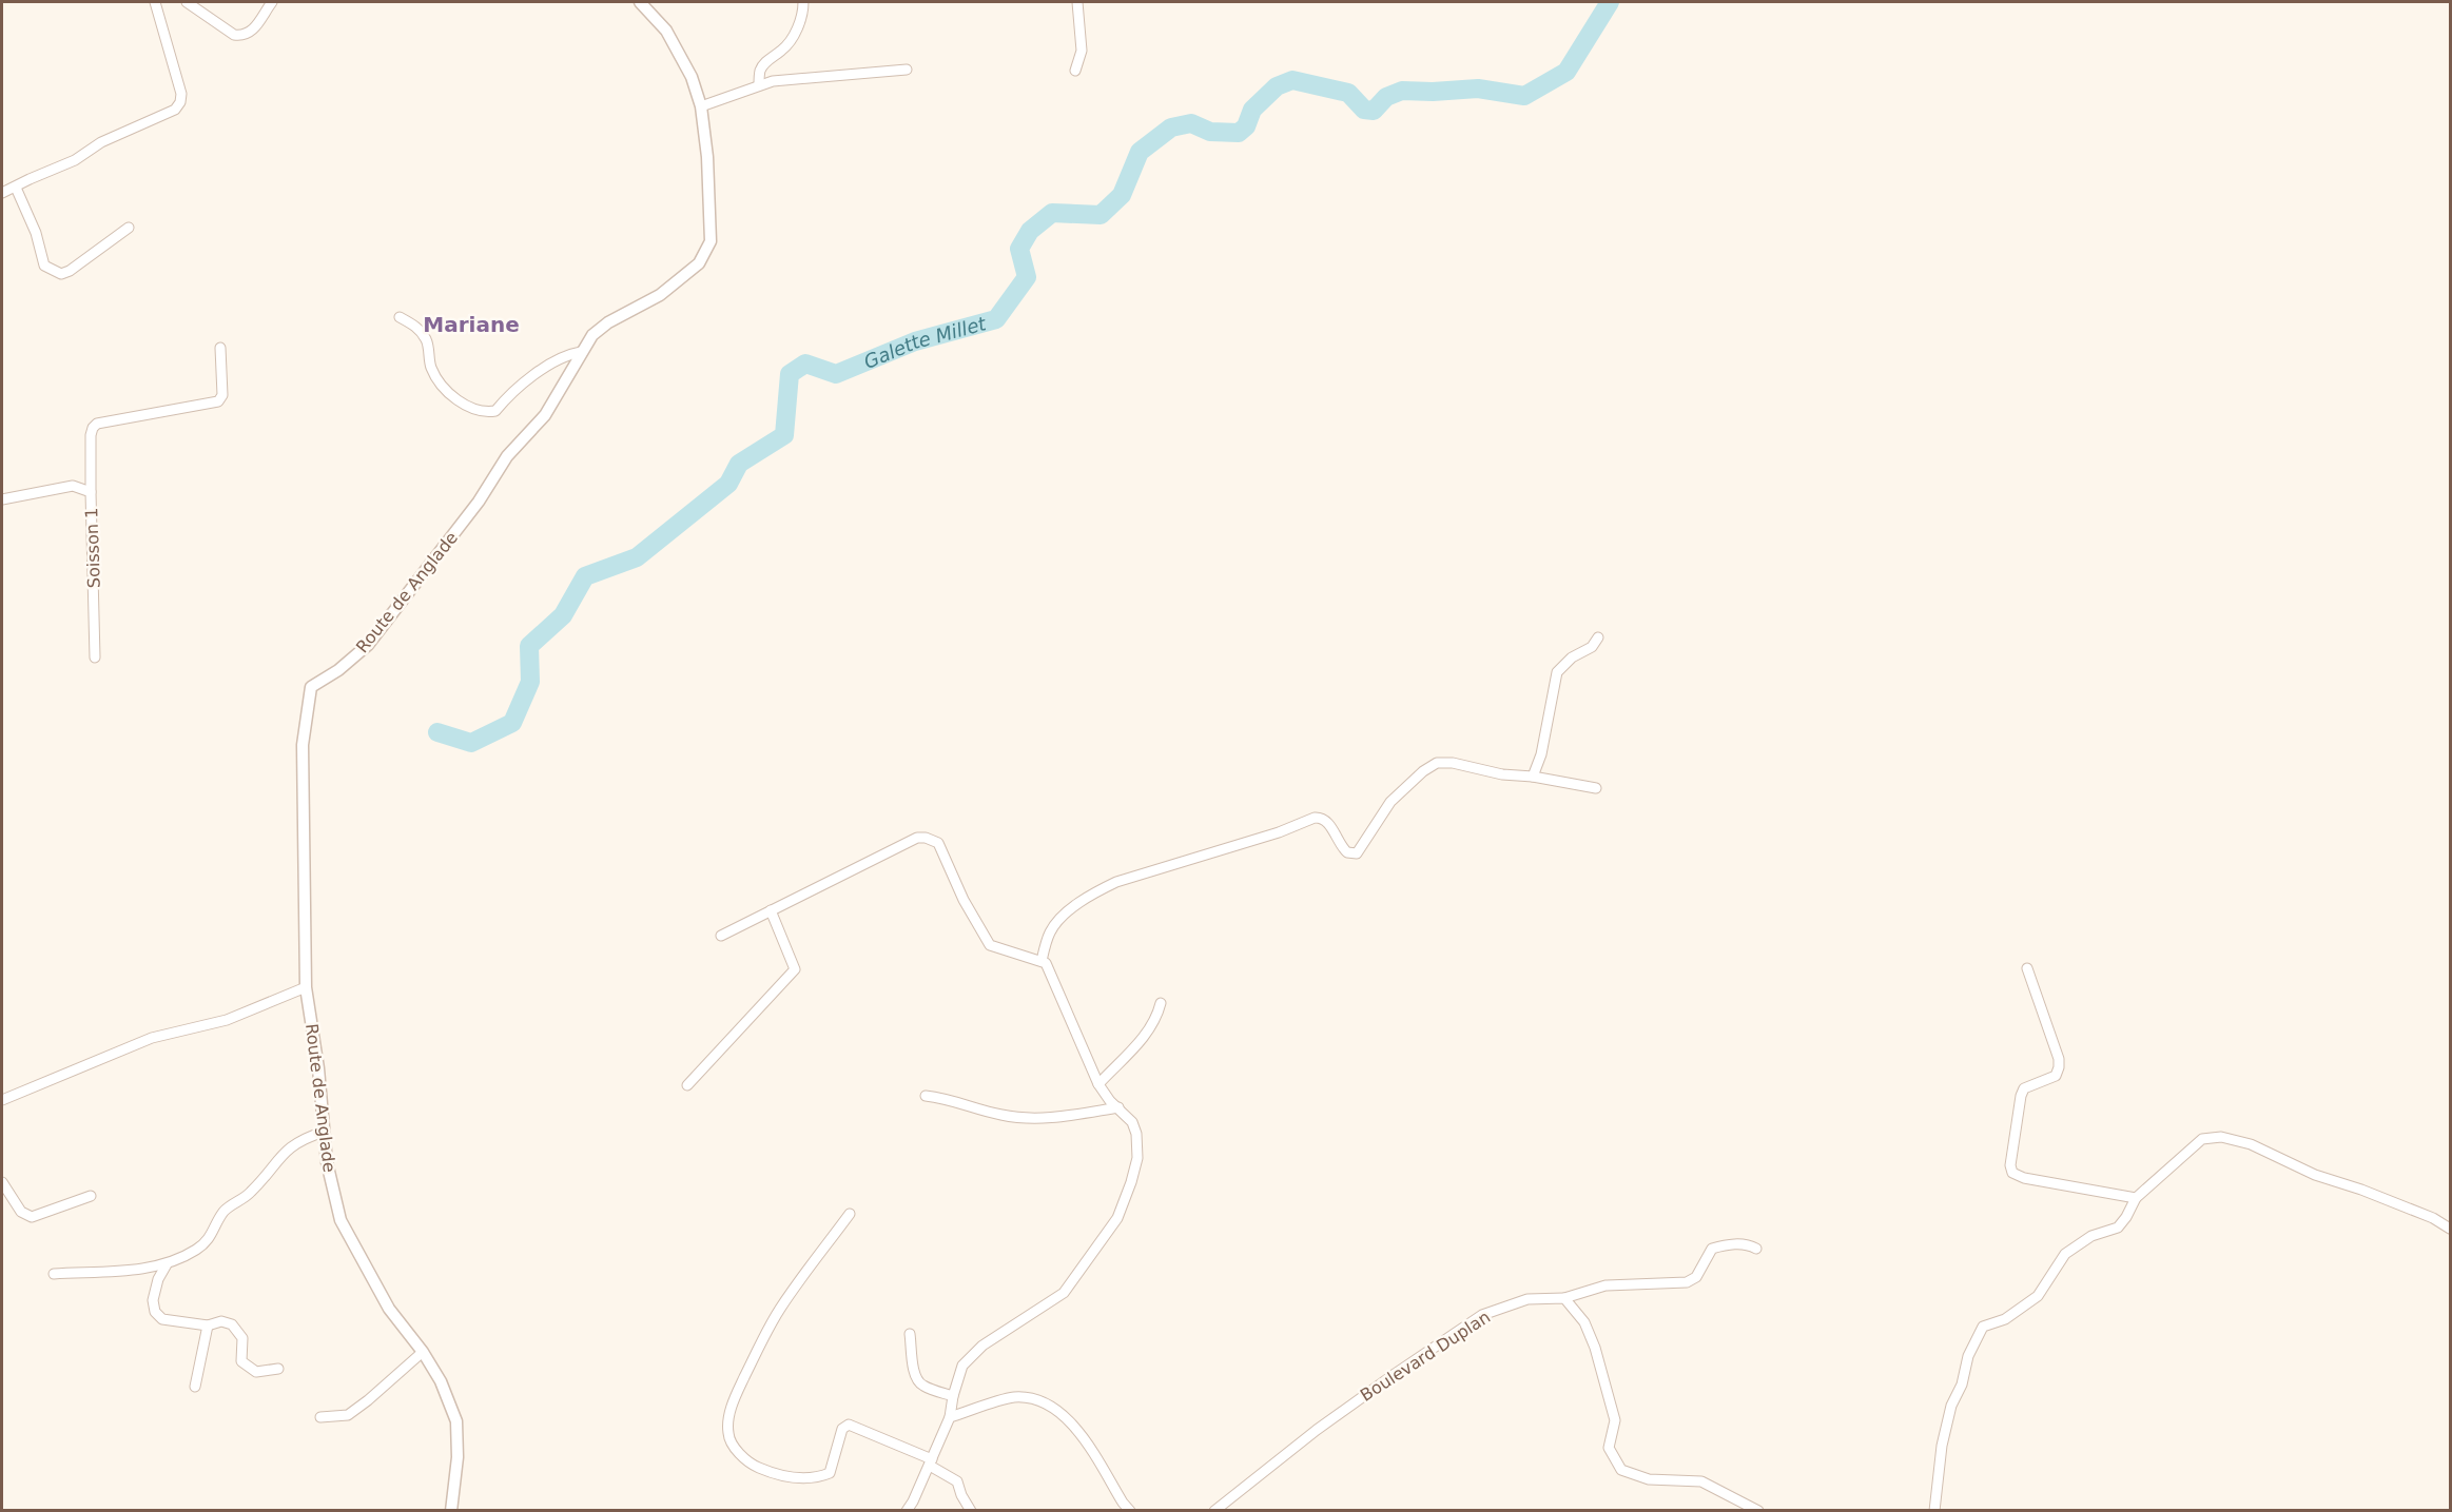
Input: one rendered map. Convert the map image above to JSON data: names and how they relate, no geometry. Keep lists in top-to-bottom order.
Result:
{
  "streets": {
    "street": ["Soisson 1", "Route de Anglade", "Boulevard Duplan"]
  },
  "districts": ["Mariane"],
  "water": ["Galette Millet"]
}
